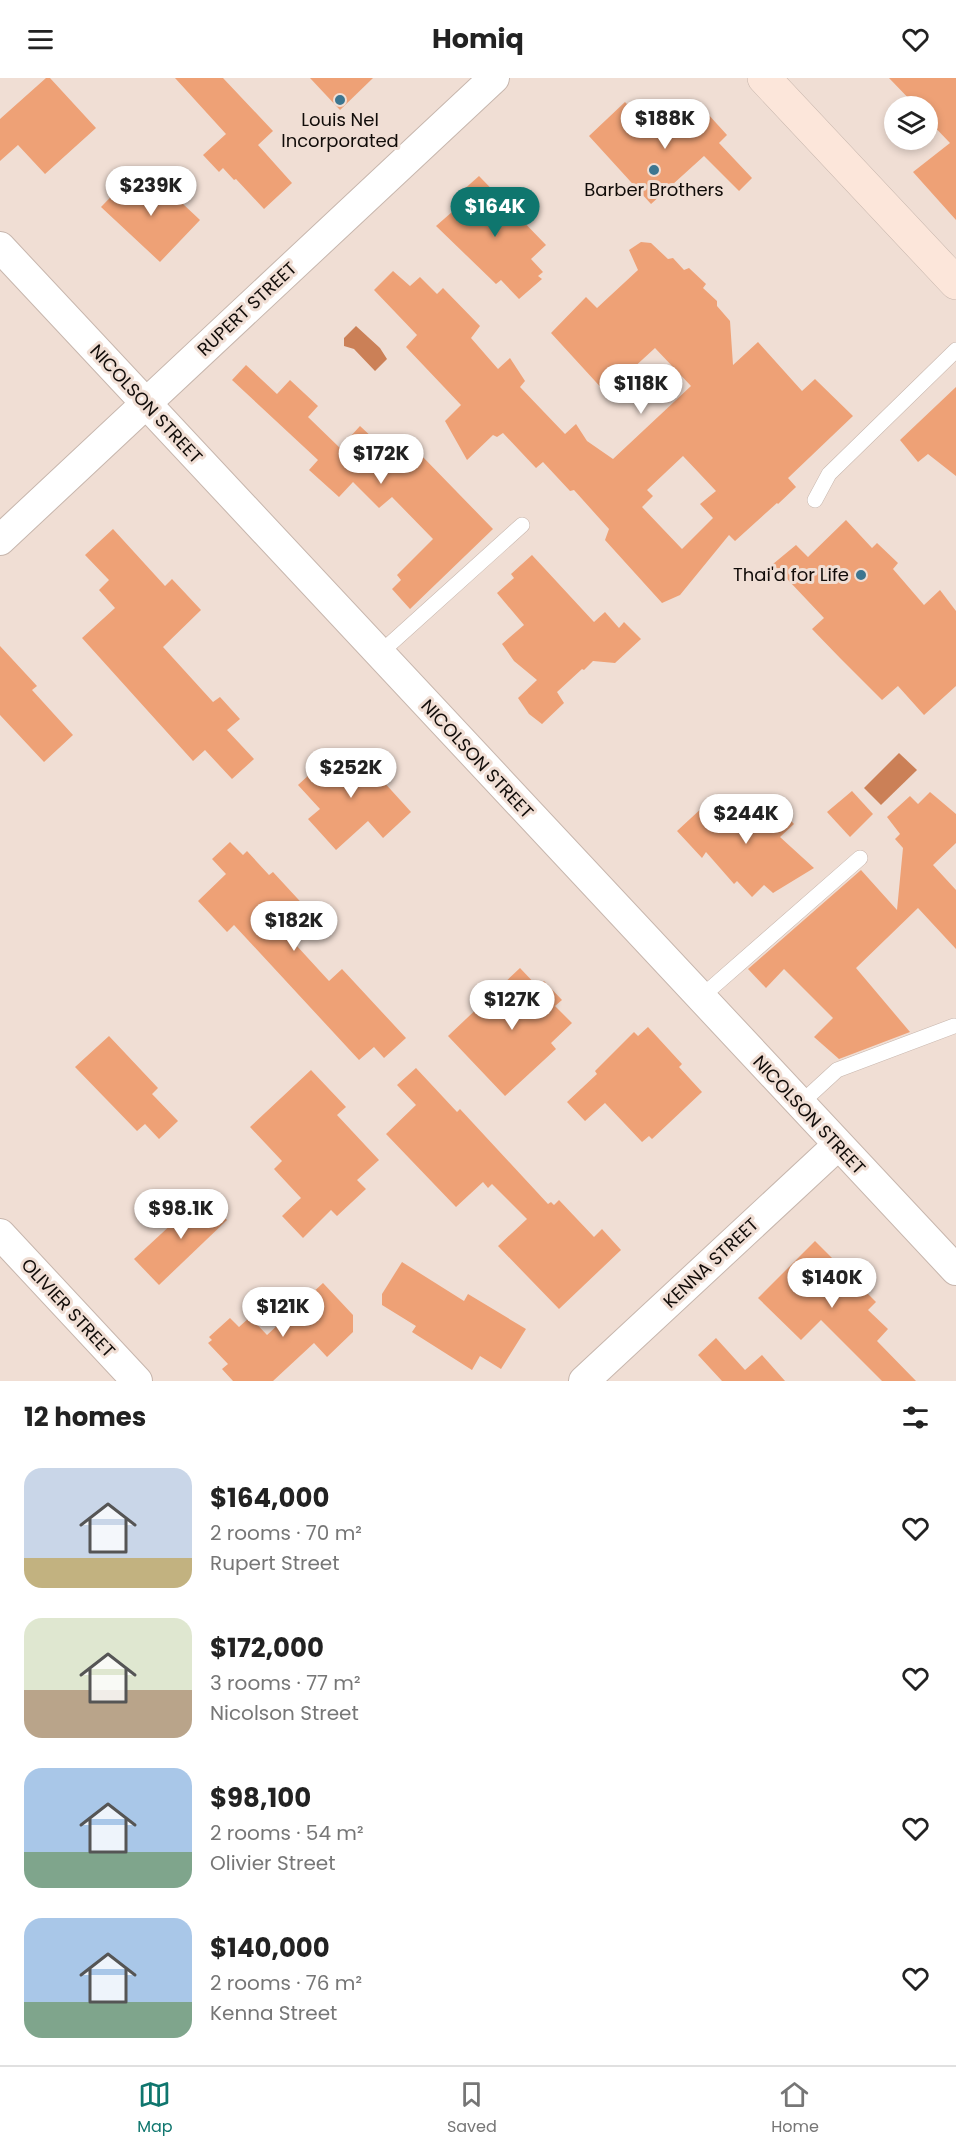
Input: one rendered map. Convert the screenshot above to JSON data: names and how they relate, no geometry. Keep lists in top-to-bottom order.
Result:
{
  "streets": {
    "street": [
      "RUPERT STREET",
      "NICOLSON STREET",
      "KENNA STREET",
      "OLIVIER STREET"
    ]
  },
  "crossings": [
    ["RUPERT STREET", "NICOLSON STREET"],
    ["NICOLSON STREET", "KENNA STREET"]
  ],
  "places": ["Louis Nel Incorporated", "Barber Brothers", "Thai'd for Life"],
  "page": {
    "header": "Homiq",
    "price": [
      "$188K",
      "$239K",
      "$164K",
      "$118K",
      "$172K",
      "$252K",
      "$244K",
      "$182K",
      "$127K",
      "$98.1K",
      "$140K",
      "$121K"
    ],
    "heading": "12 homes",
    "list": [
      {
        "name": "$164,000",
        "note": "2 rooms · 70 m² · Rupert Street"
      },
      {
        "name": "$172,000",
        "note": "3 rooms · 77 m² · Nicolson Street"
      },
      {
        "name": "$98,100",
        "note": "2 rooms · 54 m² · Olivier Street"
      },
      {
        "name": "$140,000",
        "note": "2 rooms · 76 m² · Kenna Street"
      }
    ],
    "tabs": ["Map", "Saved", "Home"]
  }
}
